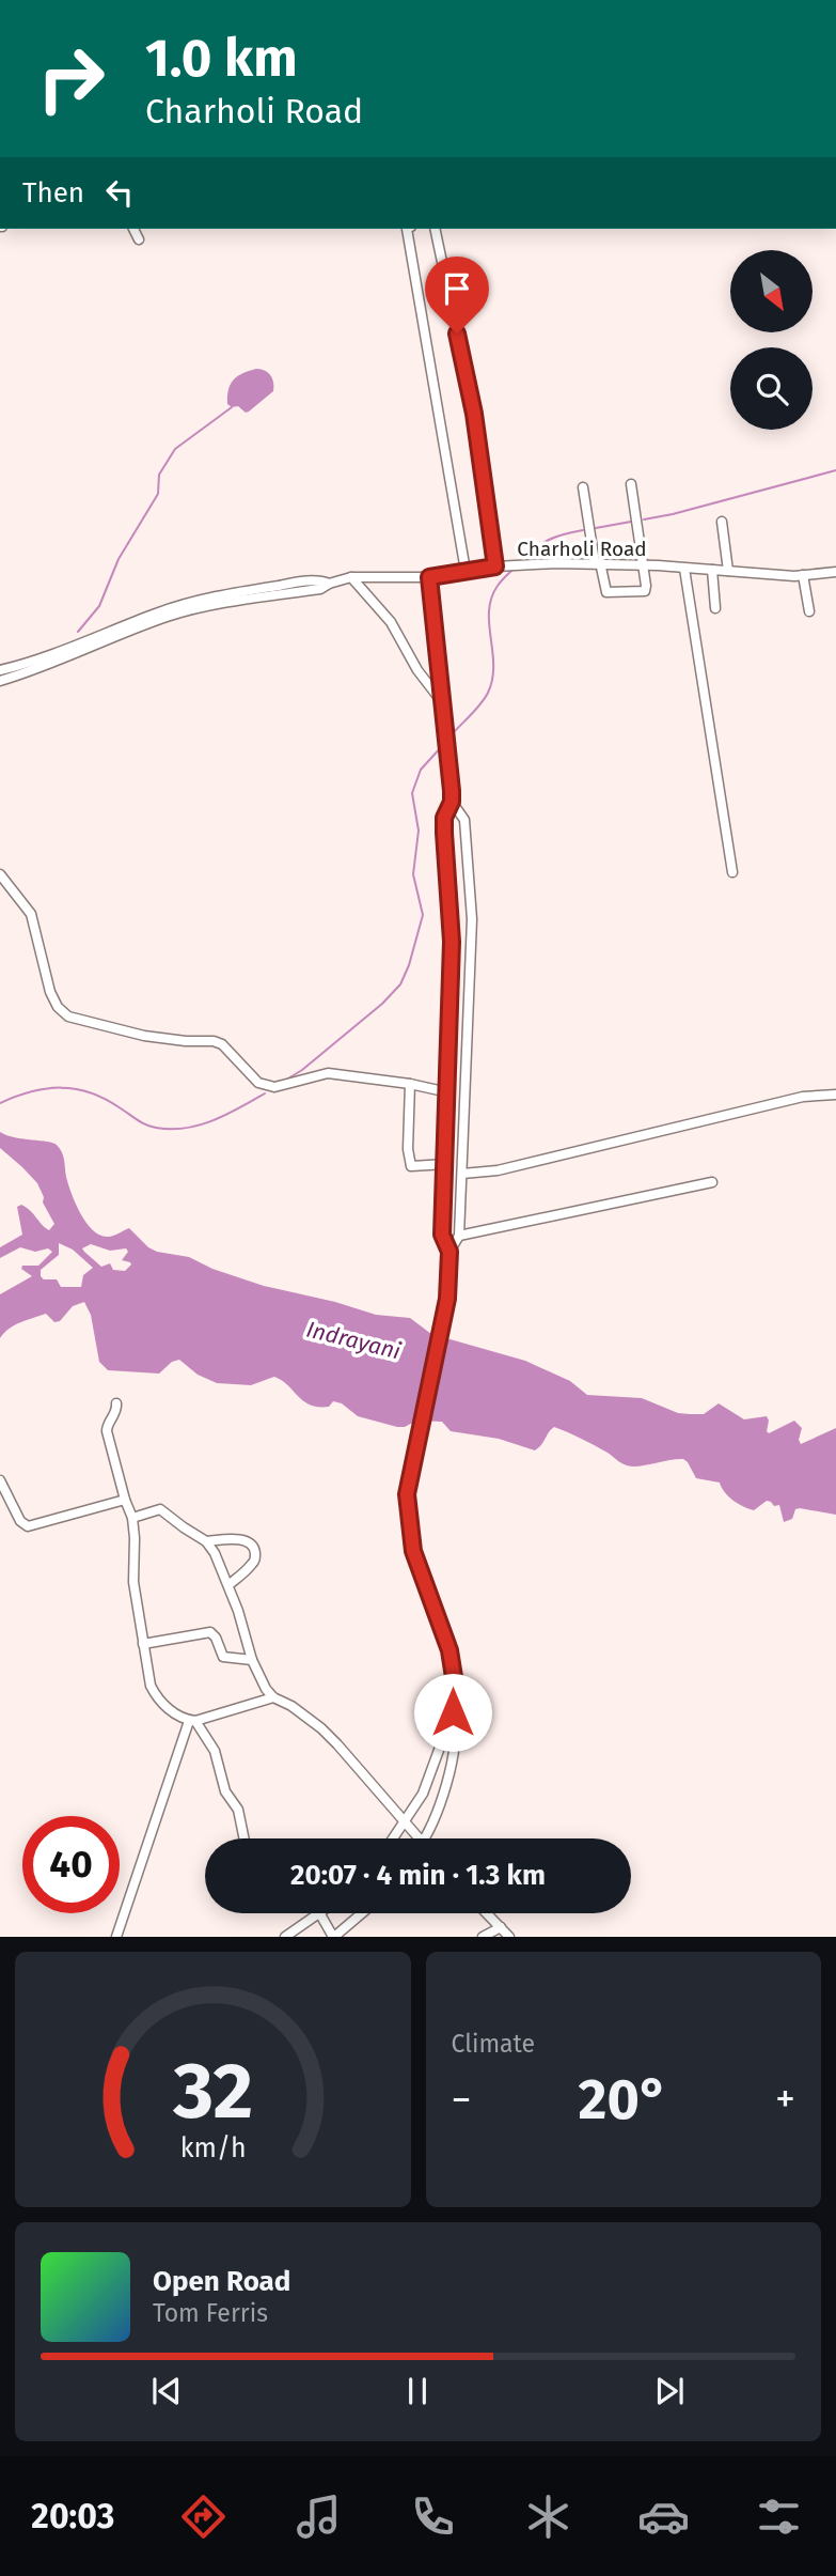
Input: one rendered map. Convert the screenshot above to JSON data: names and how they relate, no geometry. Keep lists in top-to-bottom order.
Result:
{
  "streets": {
    "street": ["Charholi Road"]
  },
  "water": ["Indrayani"],
  "north": "bottom right",
  "page": {
    "turn": ["1.0 km", "Charholi Road"],
    "then": "Then",
    "limit": "40",
    "trip": "20:07 · 4 min · 1.3 km",
    "tile": "Climate",
    "heat": ["−", "20°", "+"],
    "song": ["Open Road", "Tom Ferris"],
    "tabs": "20:03",
    "gauge": ["32", "km/h"]
  }
}
